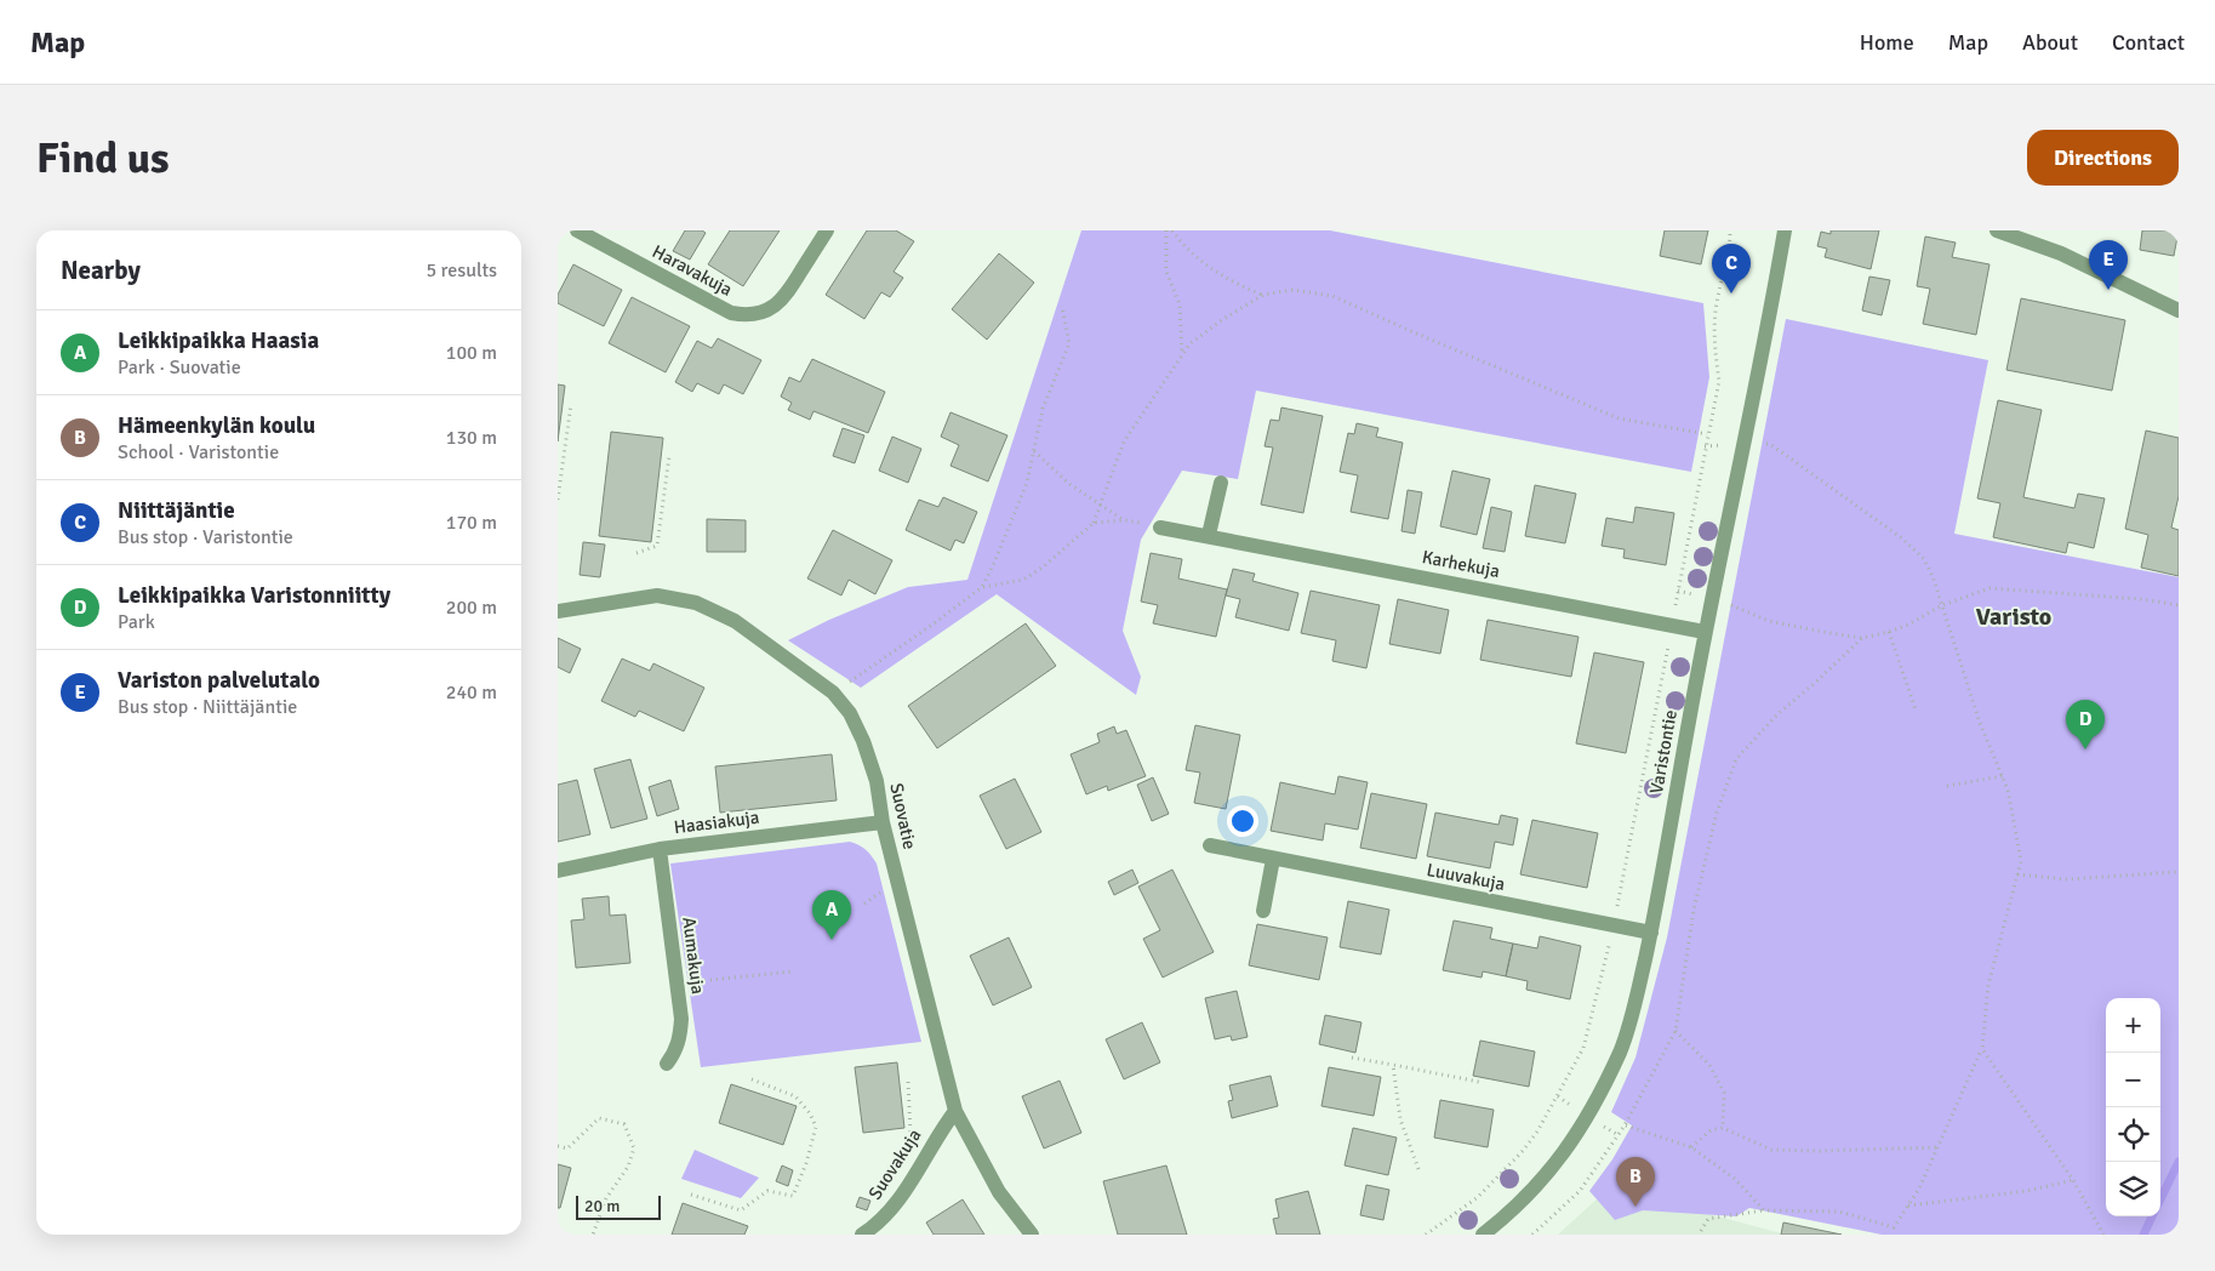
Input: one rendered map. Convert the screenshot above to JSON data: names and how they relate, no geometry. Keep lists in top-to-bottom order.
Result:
{
  "streets": {
    "street": [
      "Haravakuja",
      "Karhekuja",
      "Varistontie",
      "Suovatie",
      "Haasiakuja",
      "Luuvakuja",
      "Aumakuja",
      "Suovakuja"
    ]
  },
  "crossings": [
    ["Karhekuja", "Varistontie"],
    ["Varistontie", "Luuvakuja"],
    ["Suovatie", "Haasiakuja"],
    ["Suovatie", "Suovakuja"],
    ["Haasiakuja", "Aumakuja"]
  ],
  "districts": ["Varisto"],
  "scale_bar": "20 m",
  "page": {
    "header": "Map",
    "nav": [
      "Home",
      "Map",
      "About",
      "Contact"
    ],
    "buttons": "Directions",
    "title": "Find us",
    "heading": ["Nearby", "5 results"],
    "pins": [
      "E",
      "C",
      "D",
      "A",
      "B"
    ],
    "list": [
      {
        "mark": "A",
        "name": "Leikkipaikka Haasia",
        "note": "Park · Suovatie",
        "value": "100 m"
      },
      {
        "mark": "B",
        "name": "Hämeenkylän koulu",
        "note": "School · Varistontie",
        "value": "130 m"
      },
      {
        "mark": "C",
        "name": "Niittäjäntie",
        "note": "Bus stop · Varistontie",
        "value": "170 m"
      },
      {
        "mark": "D",
        "name": "Leikkipaikka Varistonniitty",
        "note": "Park",
        "value": "200 m"
      },
      {
        "mark": "E",
        "name": "Variston palvelutalo",
        "note": "Bus stop · Niittäjäntie",
        "value": "240 m"
      }
    ],
    "map_buttons": ["+", "−"],
    "scale": "20 m"
  }
}
